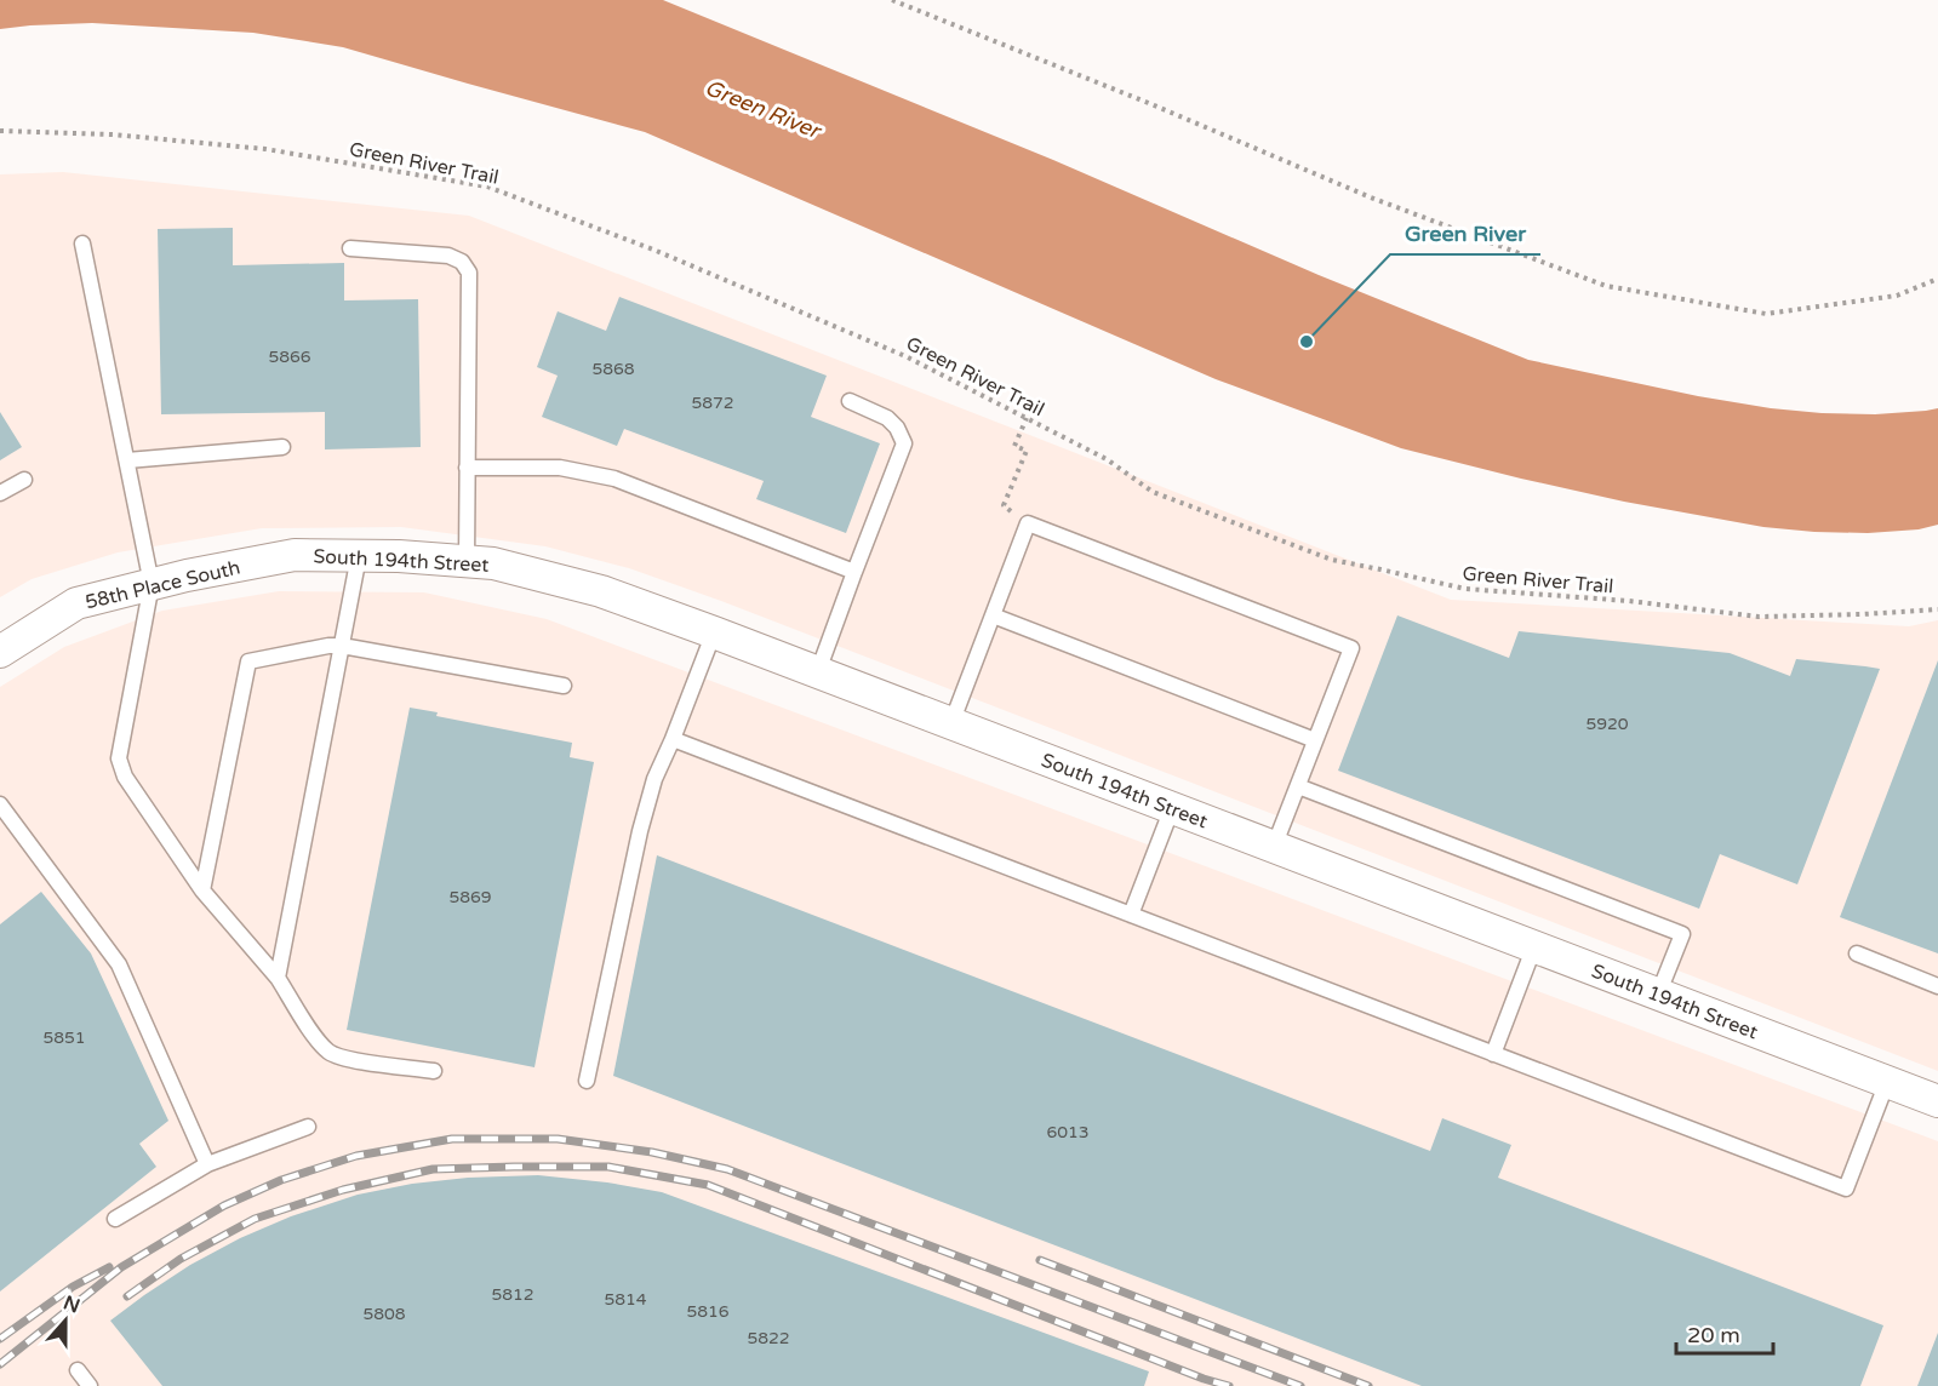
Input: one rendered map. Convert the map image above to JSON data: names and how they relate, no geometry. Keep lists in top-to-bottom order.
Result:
{
  "streets": {
    "street": ["South 194th Street", "58th Place South"],
    "path": ["Green River Trail"]
  },
  "crossings": [
    ["South 194th Street", "58th Place South"]
  ],
  "water": ["Green River"],
  "places": ["Green River"],
  "house_numbers": [
    "5866",
    "5868",
    "5872",
    "5920",
    "5869",
    "5851",
    "6013",
    "5812",
    "5814",
    "5816",
    "5808",
    "5822"
  ],
  "scale_bar": "20 m",
  "north": "top"
}
